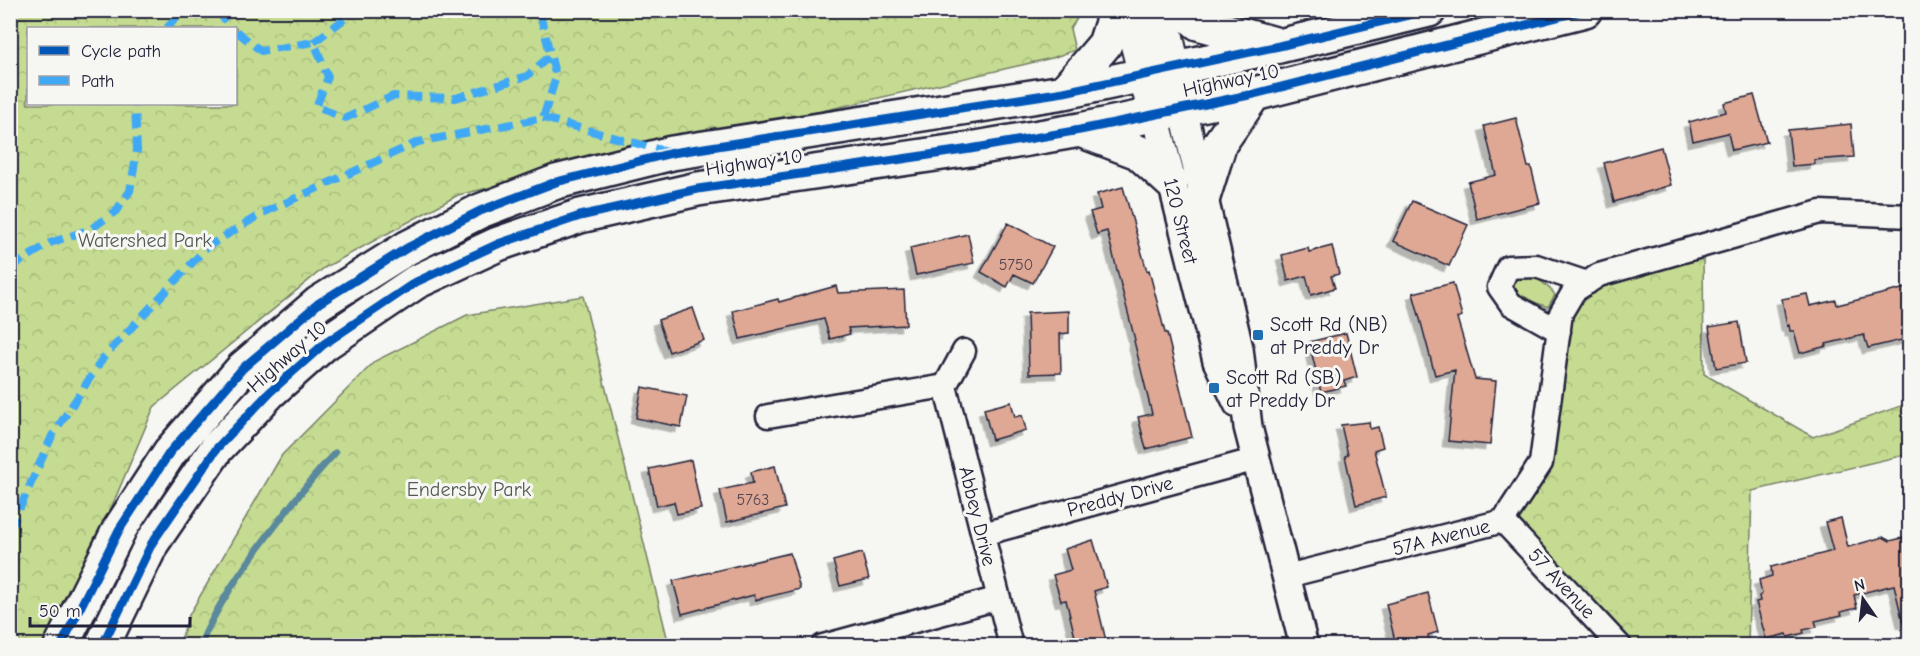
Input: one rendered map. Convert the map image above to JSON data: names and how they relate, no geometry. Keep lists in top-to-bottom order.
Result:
{
  "streets": {
    "highway": ["Highway 10"],
    "main road": ["120 Street"],
    "street": [
      "Preddy Drive",
      "Abbey Drive",
      "57A Avenue",
      "57 Avenue"
    ]
  },
  "crossings": [
    ["Highway 10", "120 Street"],
    ["120 Street", "Preddy Drive"],
    ["120 Street", "57A Avenue"],
    ["Preddy Drive", "Abbey Drive"],
    ["57A Avenue", "57 Avenue"]
  ],
  "parks": ["Watershed Park", "Endersby Park"],
  "places": {
    "transit": ["Scott Rd (NB) at Preddy Dr", "Scott Rd (SB) at Preddy Dr"]
  },
  "house_numbers": ["5750", "5763"],
  "legend": ["Cycle path", "Path"],
  "scale_bar": "50 m",
  "north": "top"
}
